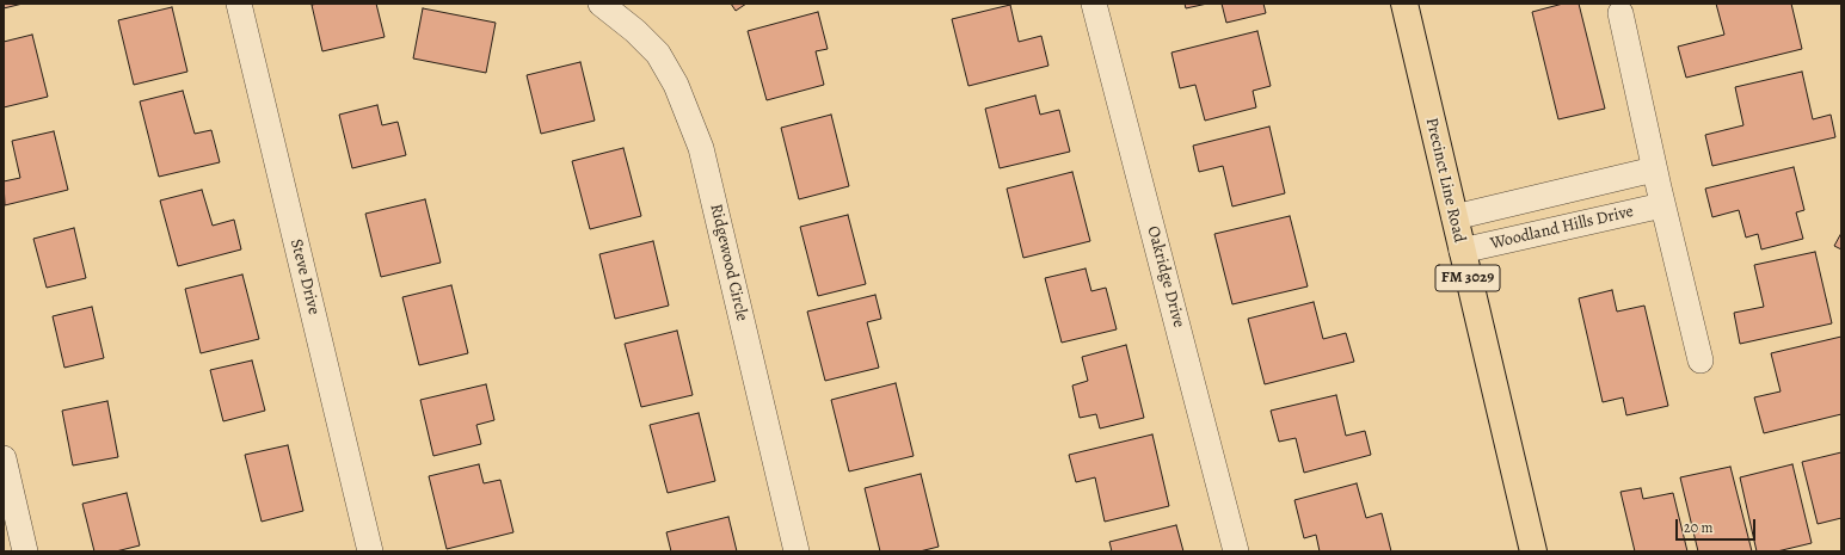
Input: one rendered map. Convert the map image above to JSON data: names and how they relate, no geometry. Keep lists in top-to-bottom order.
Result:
{
  "streets": {
    "main road": ["Precinct Line Road", "FM 3029"],
    "street": [
      "Woodland Hills Drive",
      "Ridgewood Circle",
      "Steve Drive",
      "Oakridge Drive"
    ]
  },
  "crossings": [
    ["Precinct Line Road", "Woodland Hills Drive"]
  ],
  "scale_bar": "20 m"
}
